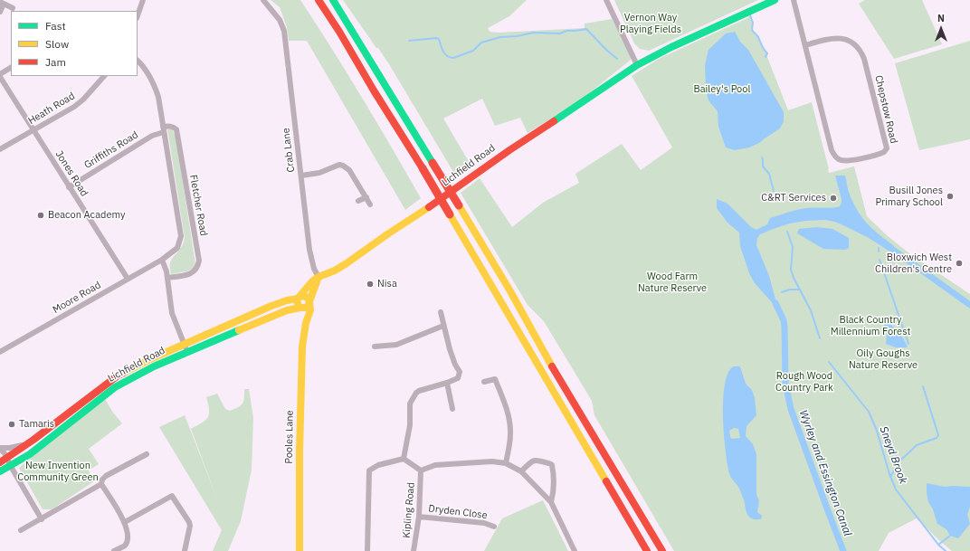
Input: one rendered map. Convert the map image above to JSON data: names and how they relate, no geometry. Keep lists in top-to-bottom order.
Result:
{
  "streets": {
    "main road": ["Lichfield Road", "Pooles Lane"],
    "street": [
      "Heath Road",
      "Chepstow Road",
      "Griffiths Road",
      "Crab Lane",
      "Jones Road",
      "Fletcher Road",
      "Moore Road",
      "Kipling Road",
      "Dryden Close"
    ]
  },
  "crossings": [
    ["Heath Road", "Jones Road"],
    ["Griffiths Road", "Jones Road"],
    ["Griffiths Road", "Fletcher Road"],
    ["Crab Lane", "Lichfield Road"],
    ["Lichfield Road", "Pooles Lane"],
    ["Jones Road", "Moore Road"],
    ["Kipling Road", "Dryden Close"]
  ],
  "water": ["Sneyd Brook", "Wyrley and Essington Canal"],
  "parks": [
    "Vernon Way Playing Fields",
    "Bailey's Pool",
    "Wood Farm Nature Reserve",
    "Black Country Millennium Forest",
    "Oily Goughs Nature Reserve",
    "Rough Wood Country Park",
    "New Invention Community Green"
  ],
  "places": [
    "Busill Jones Primary School",
    "C&RT Services",
    "Beacon Academy",
    "Bloxwich West Children's Centre",
    "Nisa",
    "Tamaris"
  ],
  "legend": ["Fast", "Slow", "Jam"],
  "north": "top"
}
